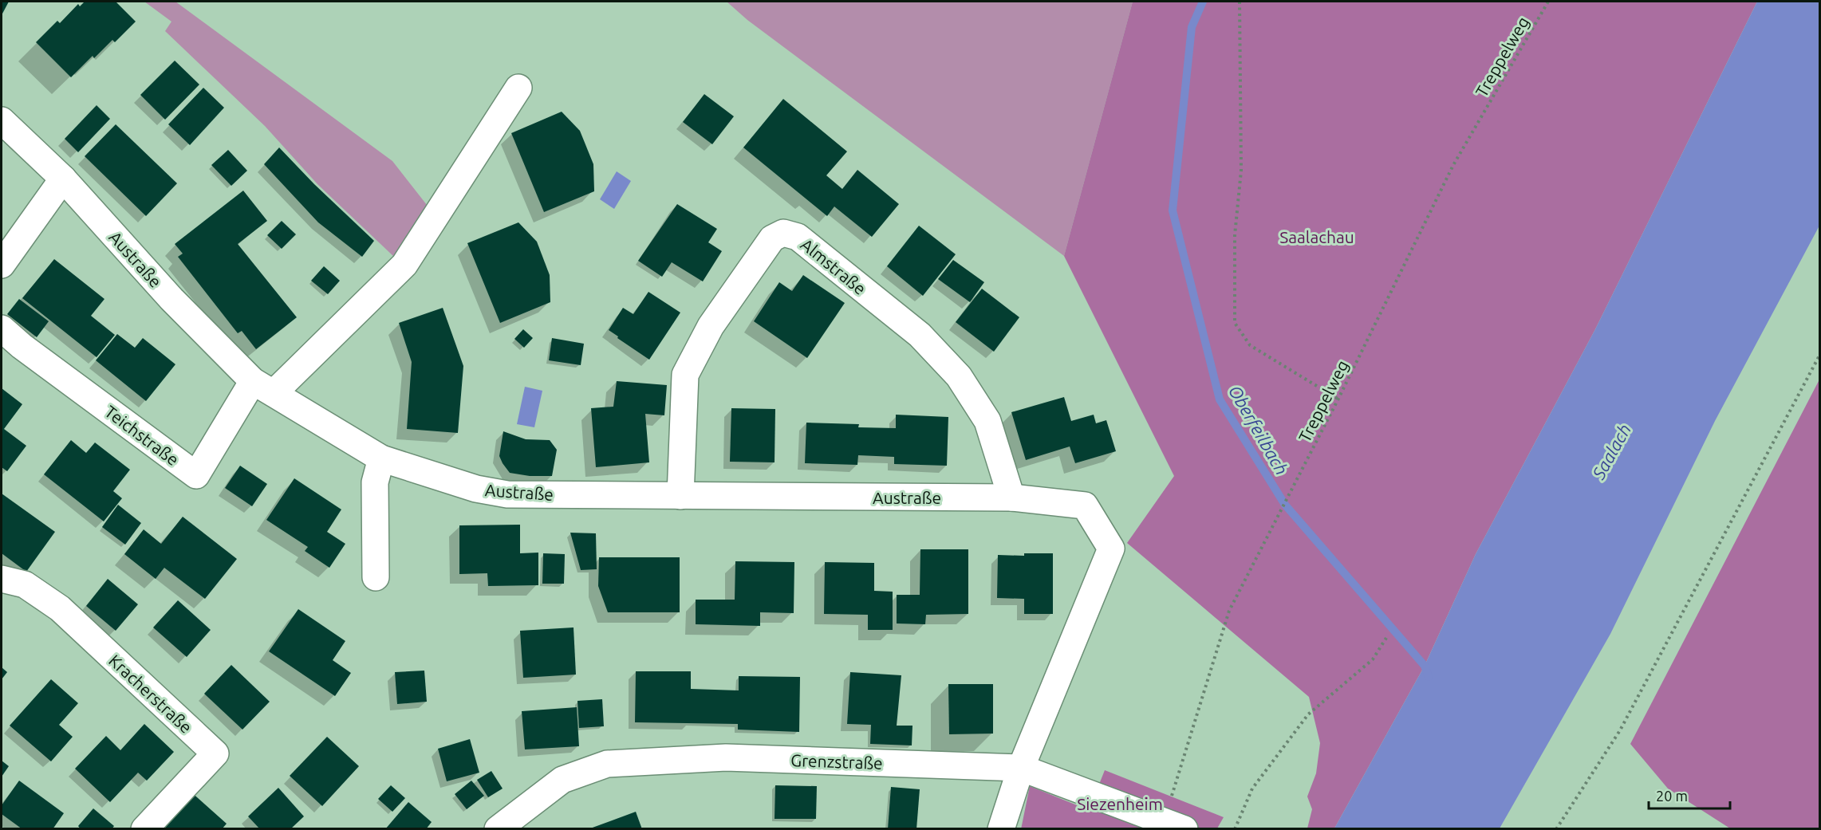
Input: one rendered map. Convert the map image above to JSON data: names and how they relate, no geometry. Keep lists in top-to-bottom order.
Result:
{
  "streets": {
    "street": [
      "Austraße",
      "Almstraße",
      "Teichstraße",
      "Kracherstraße",
      "Grenzstraße"
    ],
    "path": ["Treppelweg"]
  },
  "crossings": [
    ["Treppelweg", "Grenzstraße"],
    ["Austraße", "Almstraße"],
    ["Austraße", "Teichstraße"],
    ["Austraße", "Grenzstraße"]
  ],
  "water": ["Oberfeilbach", "Saalach"],
  "parks": ["Saalachau", "Siezenheim"],
  "scale_bar": "20 m"
}
